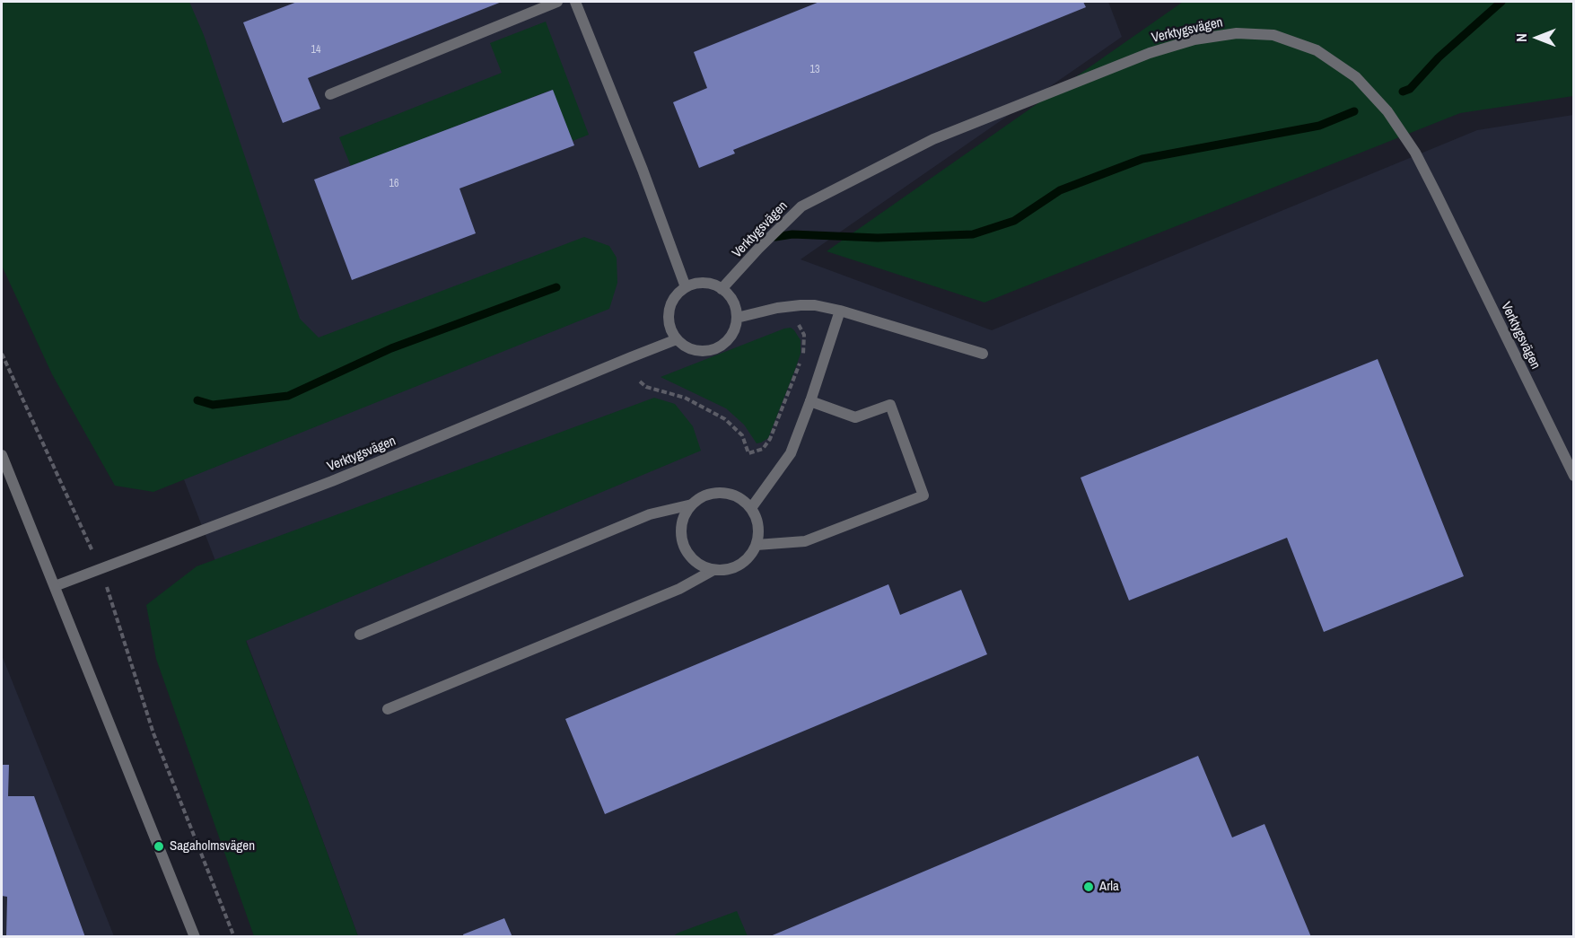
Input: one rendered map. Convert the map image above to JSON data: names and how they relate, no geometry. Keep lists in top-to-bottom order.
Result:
{
  "streets": {
    "street": ["Verktygsvägen"]
  },
  "places": ["Sagaholmsvägen", "Arla"],
  "house_numbers": ["14", "13", "16"],
  "north": "left"
}
